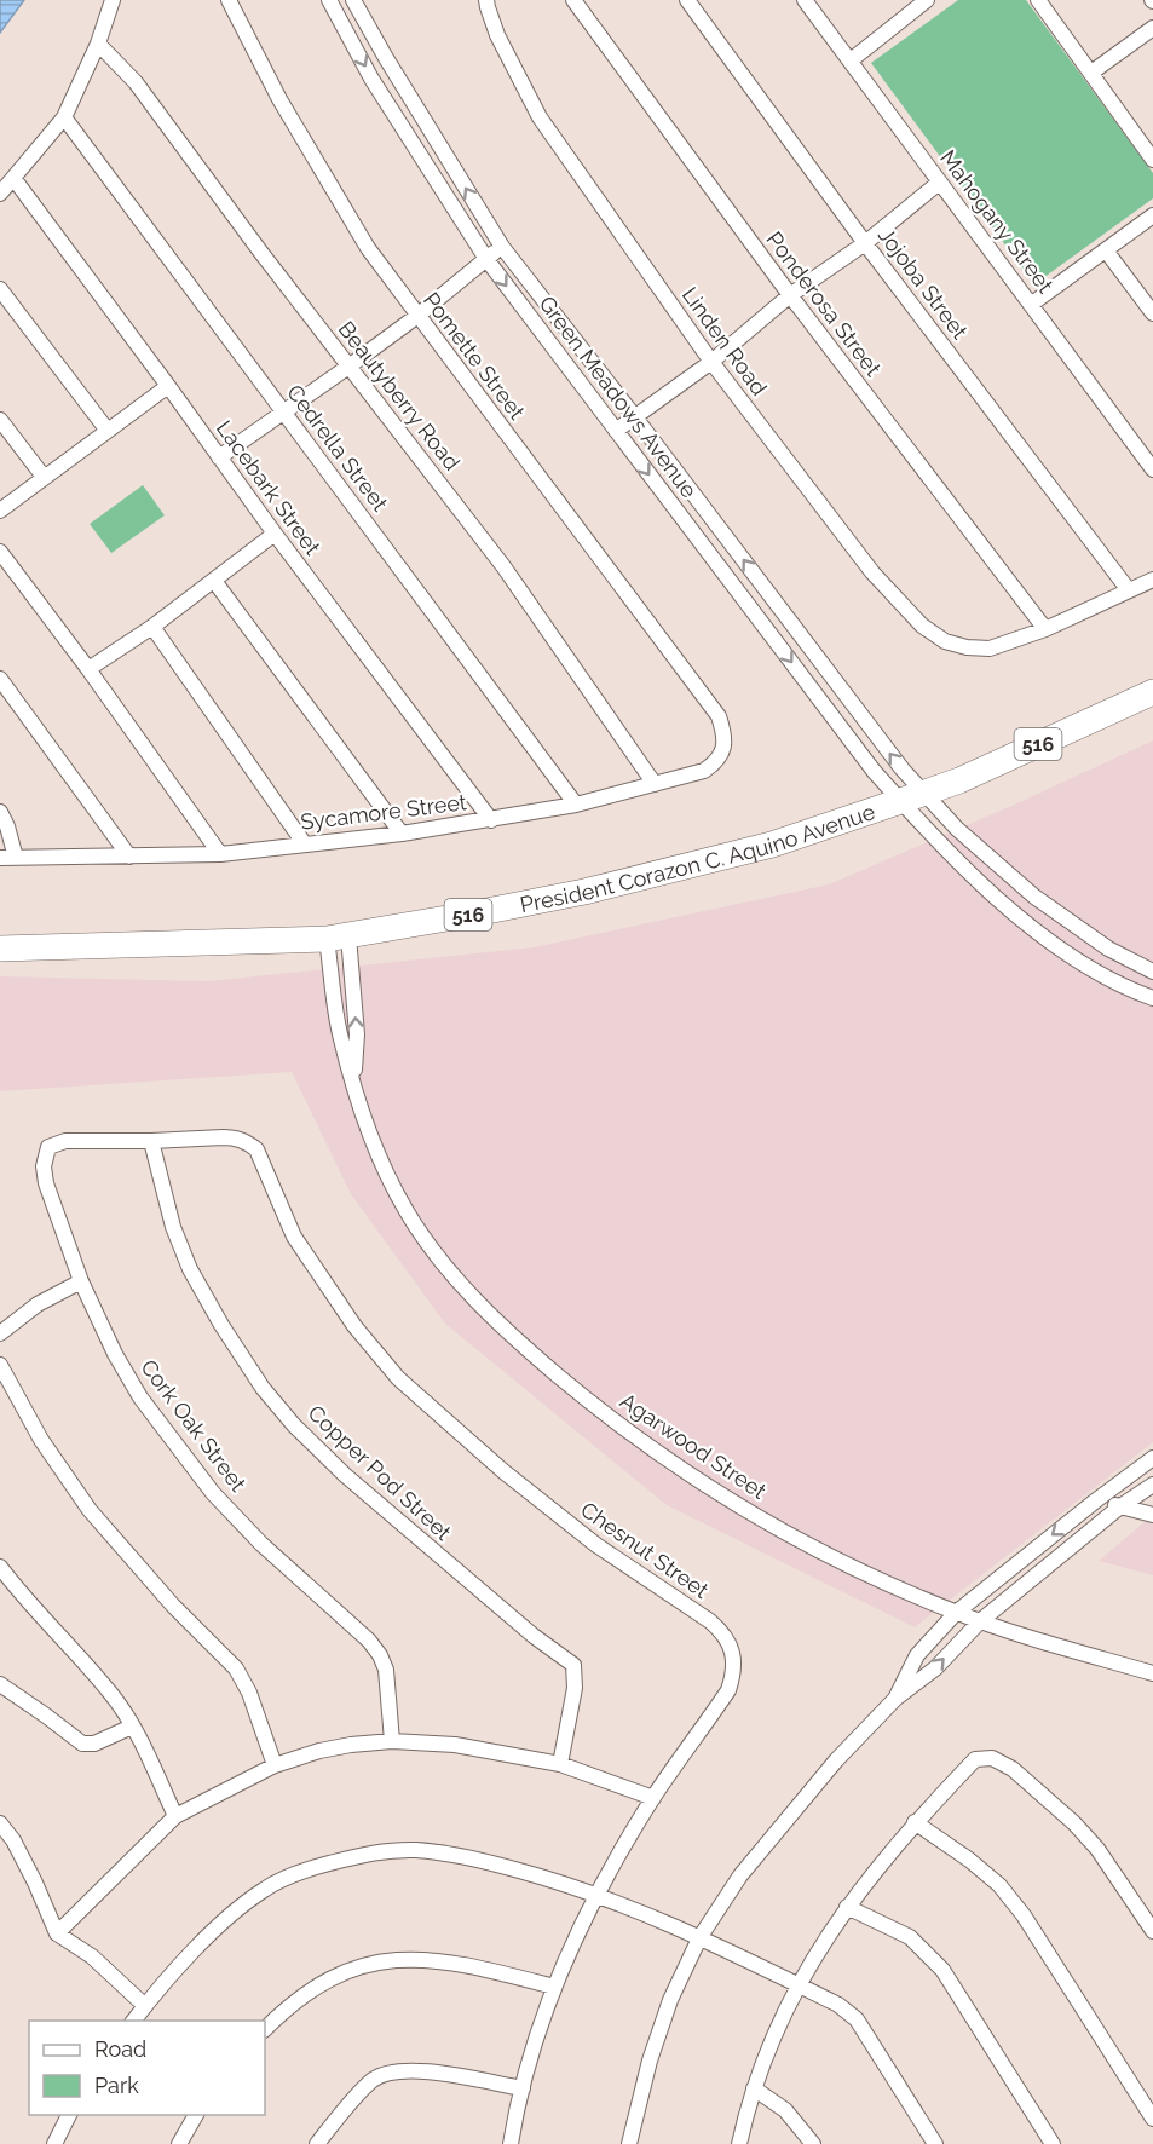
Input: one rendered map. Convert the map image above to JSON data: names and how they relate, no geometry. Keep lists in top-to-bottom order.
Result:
{
  "streets": {
    "highway": ["516", "President Corazon C. Aquino Avenue"],
    "street": [
      "Mahogany Street",
      "Jojoba Street",
      "Ponderosa Street",
      "Linden Road",
      "Pomette Street",
      "Beautyberry Road",
      "Green Meadows Avenue",
      "Cedrella Street",
      "Lacebark Street",
      "Sycamore Street",
      "Cork Oak Street",
      "Agarwood Street",
      "Copper Pod Street",
      "Chesnut Street"
    ]
  },
  "crossings": [
    ["Ponderosa Street", "Linden Road"],
    ["Pomette Street", "Sycamore Street"],
    ["Beautyberry Road", "Sycamore Street"],
    ["Green Meadows Avenue", "President Corazon C. Aquino Avenue"],
    ["Cedrella Street", "Sycamore Street"],
    ["Lacebark Street", "Sycamore Street"],
    ["President Corazon C. Aquino Avenue", "Agarwood Street"],
    ["Cork Oak Street", "Copper Pod Street"],
    ["Cork Oak Street", "Chesnut Street"],
    ["Copper Pod Street", "Chesnut Street"]
  ],
  "legend": ["Road", "Park"]
}
